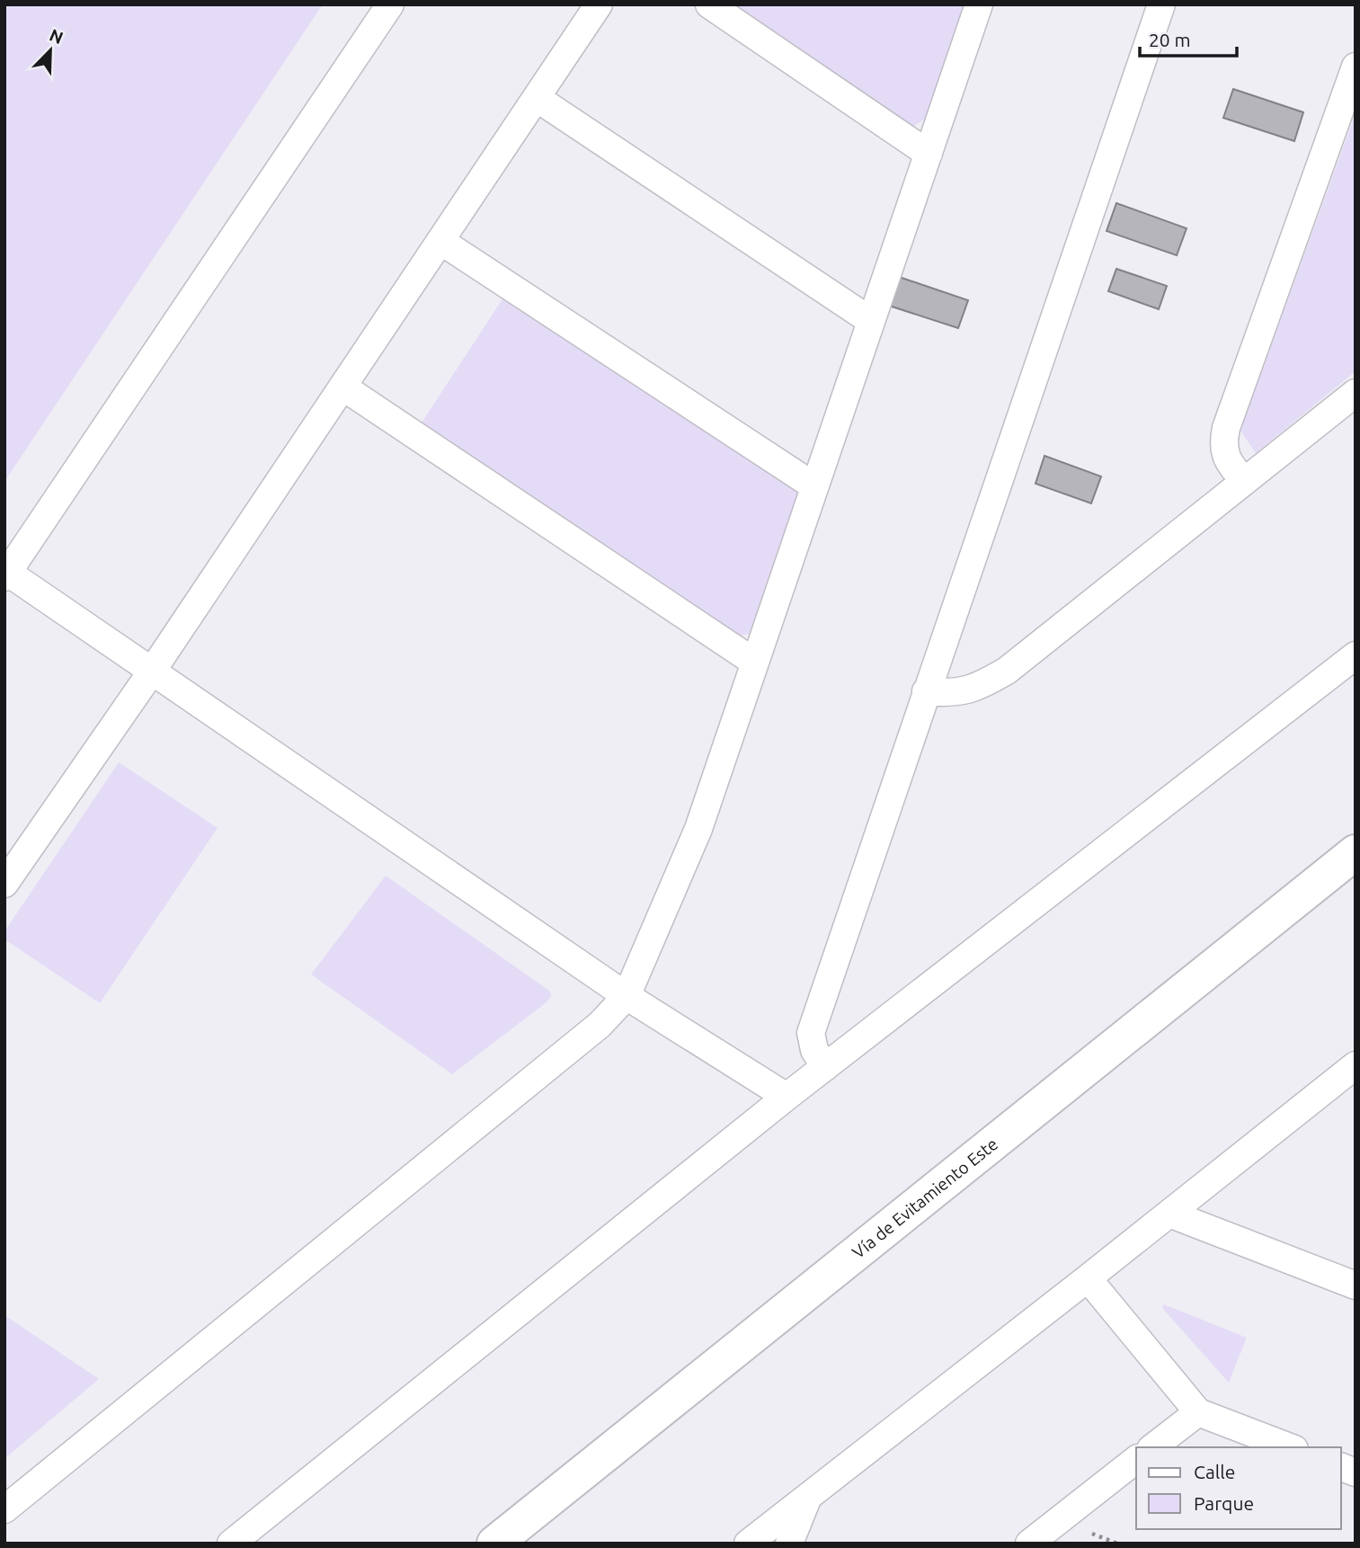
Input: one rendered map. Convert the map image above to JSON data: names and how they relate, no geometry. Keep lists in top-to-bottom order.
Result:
{
  "streets": {
    "highway": ["Vía de Evitamiento Este"]
  },
  "legend": ["Calle", "Parque"],
  "scale_bar": "20 m",
  "north": "top right"
}
